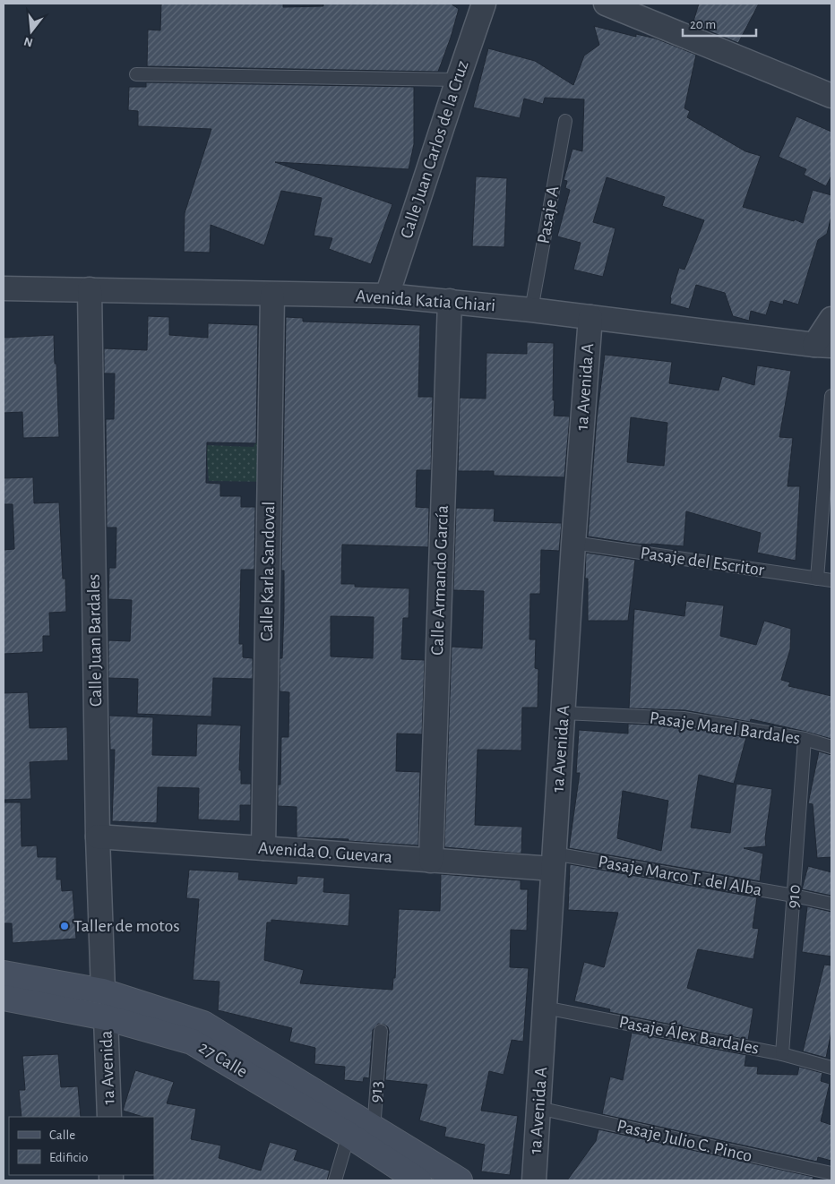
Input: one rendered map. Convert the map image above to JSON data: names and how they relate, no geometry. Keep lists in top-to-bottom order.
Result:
{
  "streets": {
    "main road": ["27 Calle"],
    "street": [
      "Calle Juan Carlos de la Cruz",
      "Avenida Katia Chiari",
      "1a Avenida A",
      "Calle Karla Sandoval",
      "Calle Armando García",
      "Calle Juan Bardales",
      "Avenida O. Guevara",
      "1a Avenida"
    ],
    "lane": [
      "Pasaje A",
      "Pasaje del Escritor",
      "Pasaje Marel Bardales",
      "Pasaje Marco T. del Alba",
      "910",
      "Pasaje Álex Bardales",
      "913",
      "Pasaje Julio C. Pinco"
    ]
  },
  "crossings": [
    ["Calle Juan Carlos de la Cruz", "Avenida Katia Chiari"],
    ["Pasaje A", "Avenida Katia Chiari"],
    ["Avenida Katia Chiari", "1a Avenida A"],
    ["Avenida Katia Chiari", "Calle Karla Sandoval"],
    ["Avenida Katia Chiari", "Calle Armando García"],
    ["Avenida Katia Chiari", "Calle Juan Bardales"],
    ["1a Avenida A", "Pasaje del Escritor"],
    ["1a Avenida A", "Pasaje Marel Bardales"],
    ["1a Avenida A", "Avenida O. Guevara"],
    ["1a Avenida A", "Pasaje Marco T. del Alba"],
    ["1a Avenida A", "Pasaje Álex Bardales"],
    ["1a Avenida A", "Pasaje Julio C. Pinco"],
    ["Calle Karla Sandoval", "Avenida O. Guevara"],
    ["Calle Armando García", "Avenida O. Guevara"],
    ["Calle Juan Bardales", "Avenida O. Guevara"],
    ["Pasaje Marel Bardales", "910"],
    ["Avenida O. Guevara", "Pasaje Marco T. del Alba"],
    ["Pasaje Marco T. del Alba", "910"],
    ["910", "Pasaje Álex Bardales"],
    ["27 Calle", "1a Avenida"],
    ["27 Calle", "913"]
  ],
  "places": ["Taller de motos"],
  "legend": ["Calle", "Edificio"],
  "scale_bar": "20 m",
  "north": "bottom"
}
